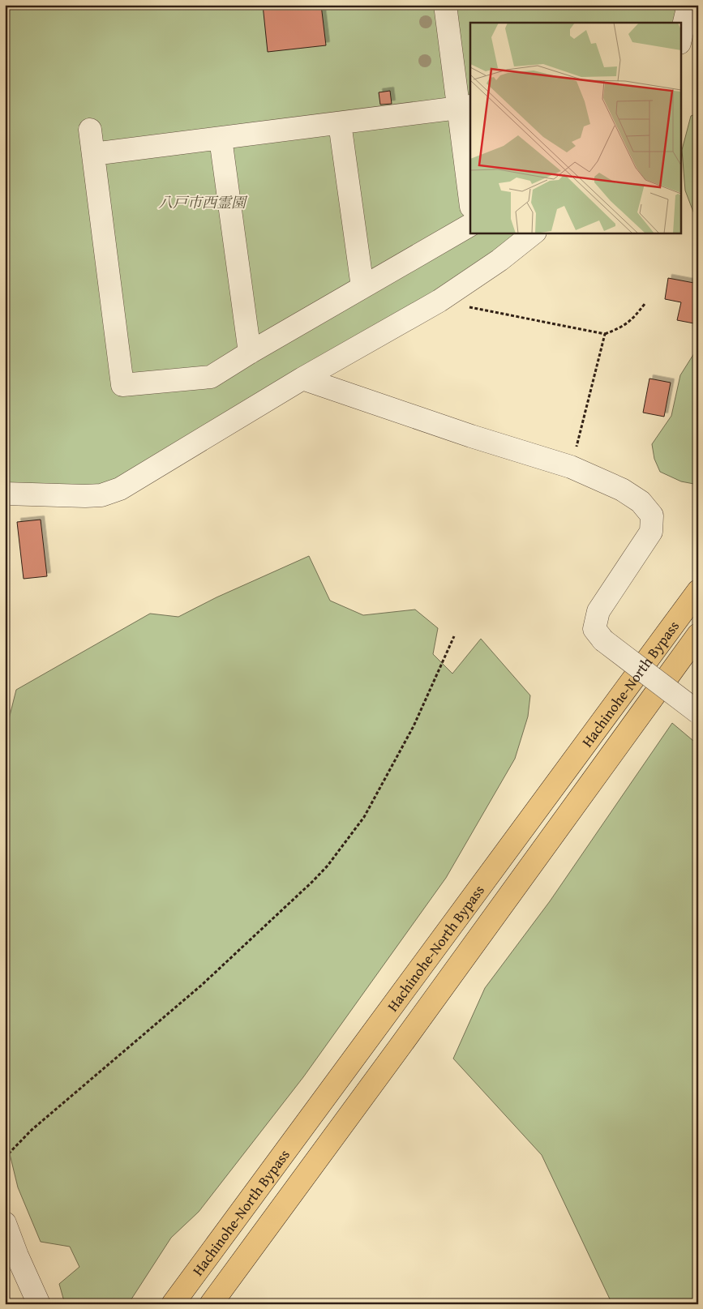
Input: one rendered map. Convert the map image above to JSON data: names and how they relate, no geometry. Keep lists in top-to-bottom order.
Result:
{
  "streets": {
    "highway": ["Hachinohe-North Bypass"]
  },
  "parks": ["八戸市西霊園"]
}
